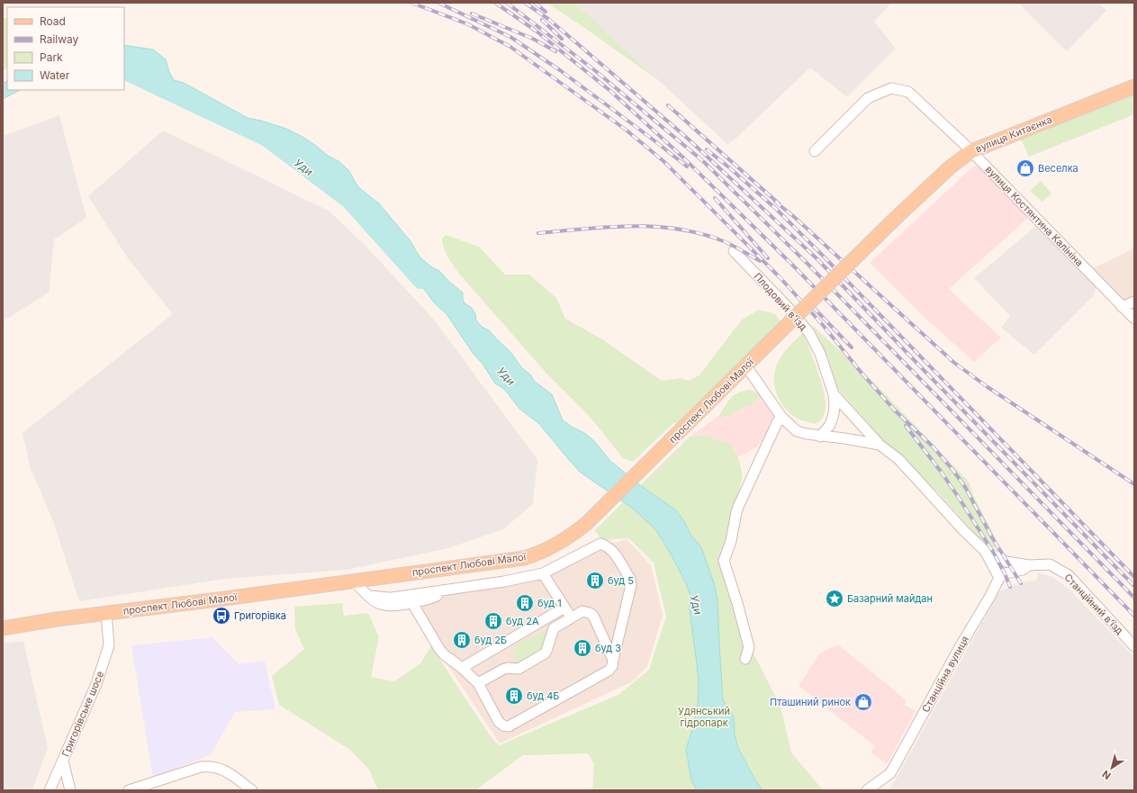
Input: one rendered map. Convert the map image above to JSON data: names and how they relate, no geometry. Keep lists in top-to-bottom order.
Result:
{
  "streets": {
    "main road": ["вулиця Китаєнка", "проспект Любові Малої"],
    "street": [
      "вулиця Костянтина Калініна",
      "Плодовий в'їзд",
      "Станційний в’їзд",
      "Станційна вулиця",
      "Григорівське шосе"
    ]
  },
  "crossings": [
    ["вулиця Китаєнка", "вулиця Костянтина Калініна"],
    ["вулиця Китаєнка", "проспект Любові Малої"],
    ["проспект Любові Малої", "Григорівське шосе"]
  ],
  "water": ["Уди"],
  "parks": ["Удянський гідропарк"],
  "places": {
    "shop": ["Веселка", "Пташиний ринок"],
    "building": [
      "буд 5",
      "буд 1",
      "буд 2А",
      "буд 2Б",
      "буд 3",
      "буд 4Б"
    ],
    "place": ["Базарний майдан"],
    "bus stop": ["Григорівка"]
  },
  "legend": [
    "Road",
    "Railway",
    "Park",
    "Water"
  ],
  "north": "bottom left"
}
